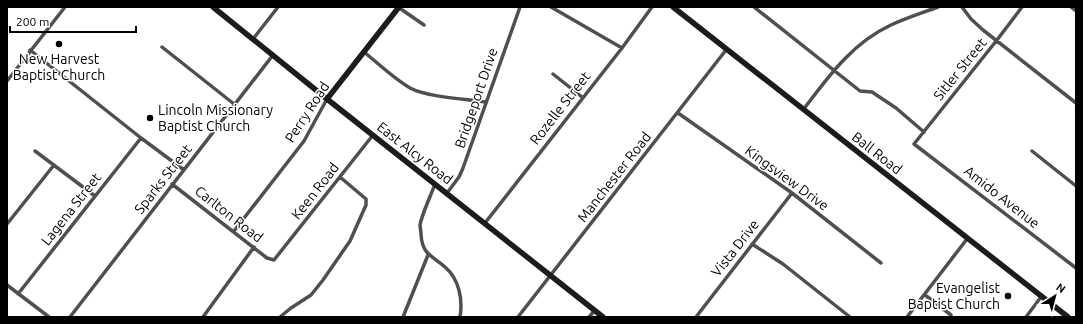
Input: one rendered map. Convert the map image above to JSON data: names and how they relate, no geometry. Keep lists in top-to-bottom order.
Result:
{
  "streets": {
    "street": [
      "Sitler Street",
      "Bridgeport Drive",
      "Rozelle Street",
      "Perry Road",
      "East Alcy Road",
      "Ball Road",
      "Manchester Road",
      "Kingsview Drive",
      "Sparks Street",
      "Keen Road",
      "Amido Avenue",
      "Lagena Street",
      "Carlton Road",
      "Vista Drive"
    ]
  },
  "crossings": [
    ["Sitler Street", "Amido Avenue"],
    ["Bridgeport Drive", "East Alcy Road"],
    ["Rozelle Street", "East Alcy Road"],
    ["Perry Road", "East Alcy Road"],
    ["Perry Road", "Carlton Road"],
    ["East Alcy Road", "Manchester Road"],
    ["East Alcy Road", "Sparks Street"],
    ["East Alcy Road", "Keen Road"],
    ["Ball Road", "Manchester Road"],
    ["Manchester Road", "Kingsview Drive"],
    ["Kingsview Drive", "Vista Drive"],
    ["Sparks Street", "Carlton Road"],
    ["Keen Road", "Carlton Road"]
  ],
  "places": ["New Harvest Baptist Church", "Lincoln Missionary Baptist Church", "Evangelist Baptist Church"],
  "scale_bar": "200 m",
  "north": "top right"
}
